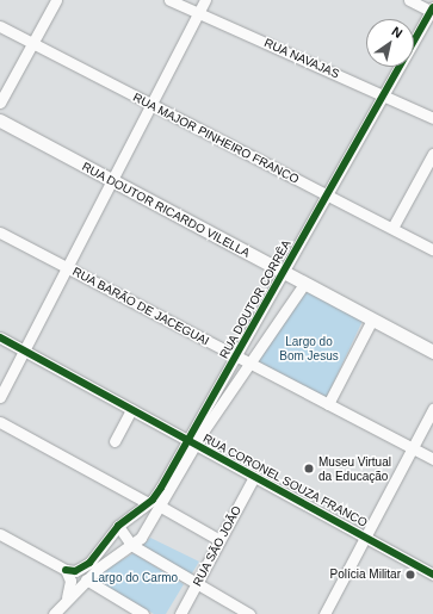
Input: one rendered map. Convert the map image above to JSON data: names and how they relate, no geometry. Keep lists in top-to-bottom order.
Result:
{
  "streets": {
    "street": [
      "RUA NAVAJAS",
      "RUA MAJOR PINHEIRO FRANCO",
      "RUA DOUTOR RICARDO VILELLA",
      "RUA DOUTOR CORRÊA",
      "RUA BARÃO DE JACEGUAI",
      "RUA CORONEL SOUZA FRANCO",
      "RUA SÃO JOÃO"
    ]
  },
  "crossings": [
    ["RUA NAVAJAS", "RUA DOUTOR CORRÊA"],
    ["RUA MAJOR PINHEIRO FRANCO", "RUA DOUTOR CORRÊA"],
    ["RUA DOUTOR RICARDO VILELLA", "RUA DOUTOR CORRÊA"],
    ["RUA DOUTOR CORRÊA", "RUA BARÃO DE JACEGUAI"],
    ["RUA DOUTOR CORRÊA", "RUA CORONEL SOUZA FRANCO"],
    ["RUA CORONEL SOUZA FRANCO", "RUA SÃO JOÃO"]
  ],
  "parks": ["Largo do Bom Jesus", "Largo do Carmo"],
  "places": ["Museu Virtual da Educação", "Polícia Militar"],
  "north": "top right"
}
